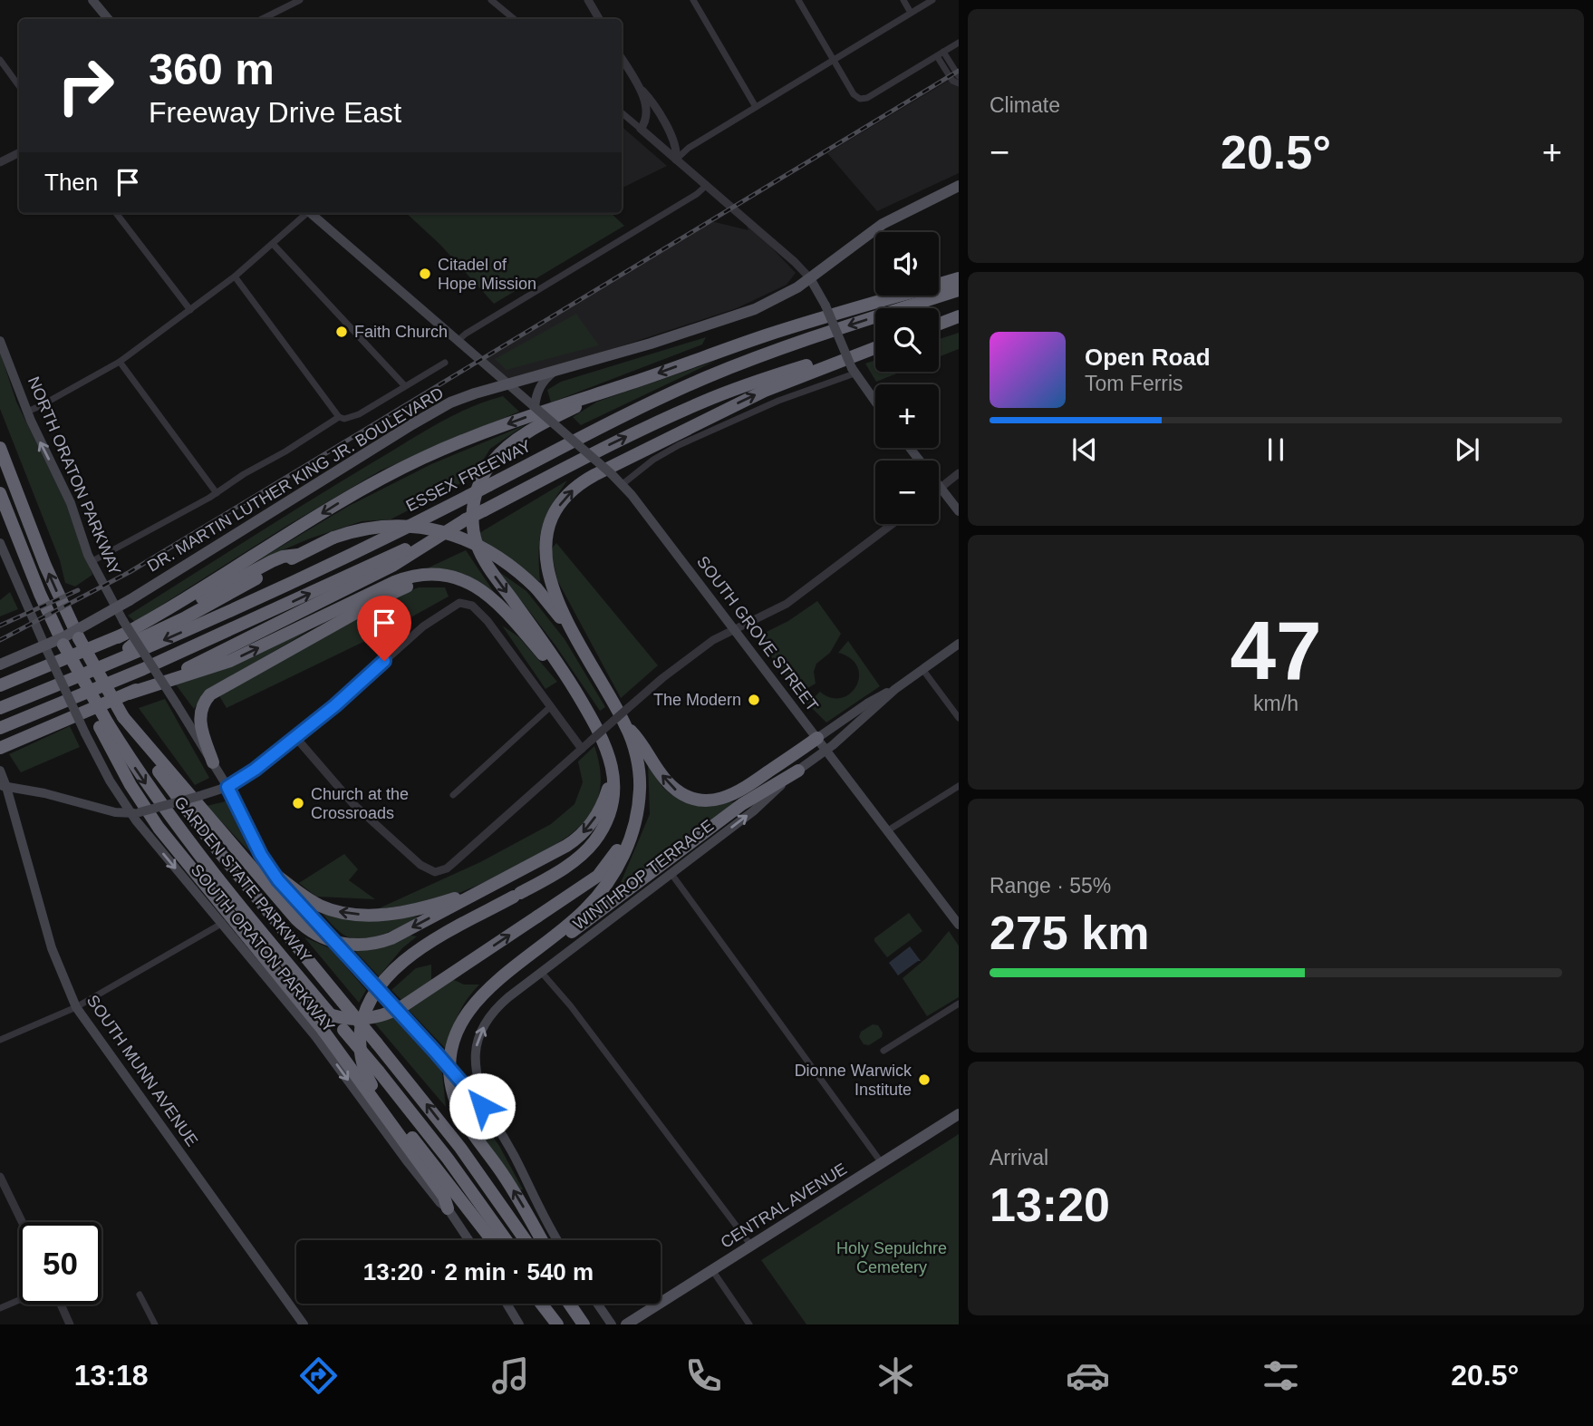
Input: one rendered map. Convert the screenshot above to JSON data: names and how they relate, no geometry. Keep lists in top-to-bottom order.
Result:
{
  "streets": {
    "highway": ["ESSEX FREEWAY", "GARDEN STATE PARKWAY"],
    "main road": [
      "NORTH ORATON PARKWAY",
      "DR. MARTIN LUTHER KING JR. BOULEVARD",
      "SOUTH GROVE STREET",
      "WINTHROP TERRACE",
      "SOUTH ORATON PARKWAY",
      "SOUTH MUNN AVENUE",
      "CENTRAL AVENUE"
    ]
  },
  "crossings": [
    ["DR. MARTIN LUTHER KING JR. BOULEVARD", "SOUTH GROVE STREET"],
    ["SOUTH GROVE STREET", "WINTHROP TERRACE"]
  ],
  "one_way": ["WINTHROP TERRACE"],
  "parks": ["Holy Sepulchre Cemetery"],
  "places": [
    "Citadel of Hope Mission",
    "Faith Church",
    "The Modern",
    "Church at the Crossroads",
    "Dionne Warwick Institute"
  ],
  "page": {
    "tile": [
      "Climate",
      ["47", "km/h"],
      ["Range · 55%", "275 km"],
      ["Arrival", "13:20"]
    ],
    "turn": ["360 m", "Freeway Drive East"],
    "heat": ["−", "20.5°", "+"],
    "then": "Then",
    "map_buttons": ["+", "−"],
    "song": ["Open Road", "Tom Ferris"],
    "limit": "50",
    "trip": "13:20 · 2 min · 540 m",
    "tabs": ["13:18", "20.5°"]
  }
}
